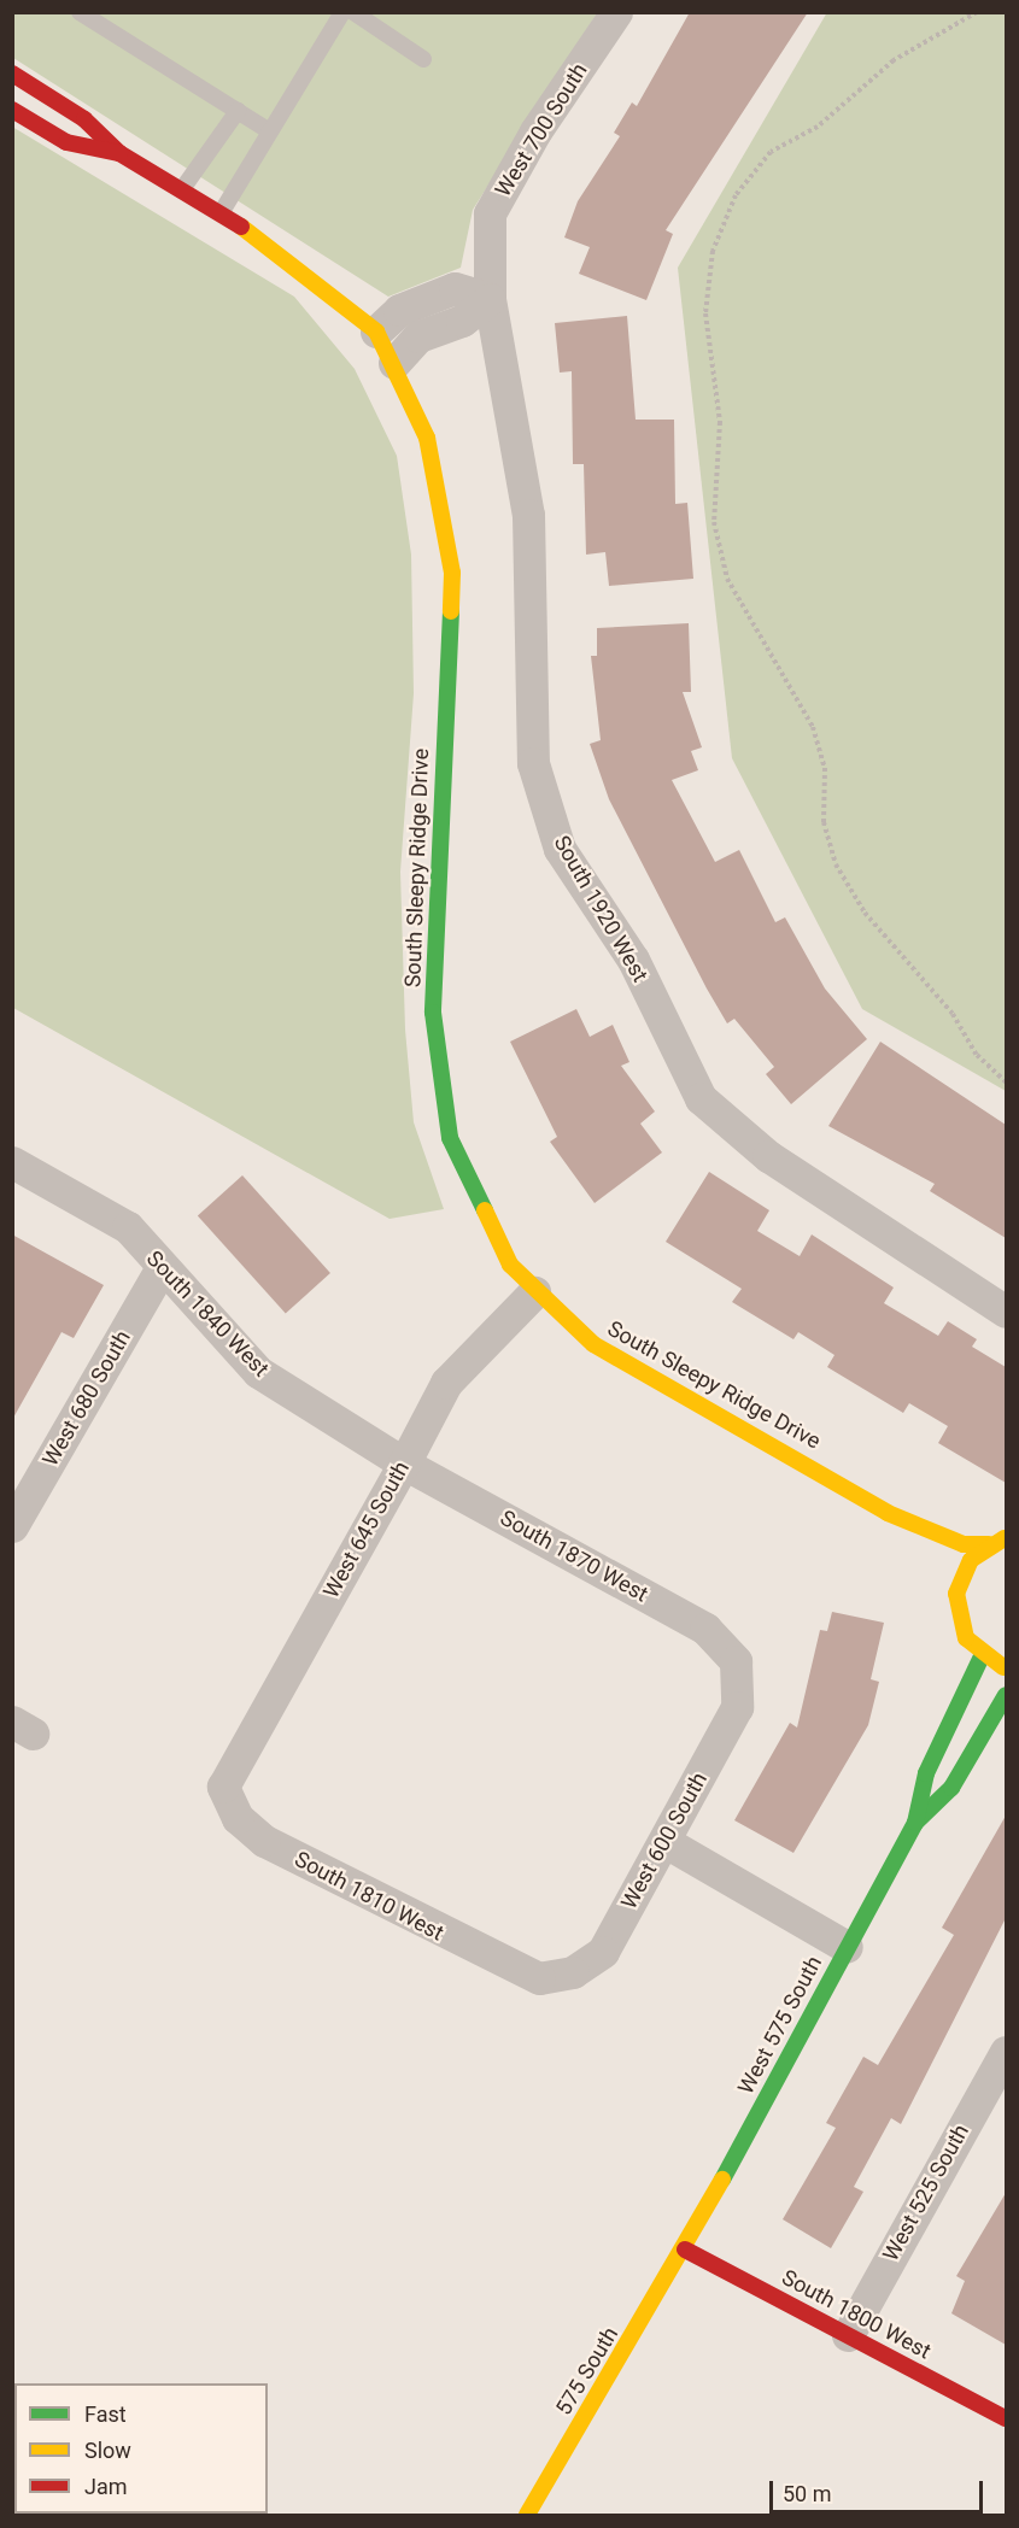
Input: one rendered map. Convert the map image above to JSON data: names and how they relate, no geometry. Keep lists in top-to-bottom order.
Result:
{
  "streets": {
    "street": [
      "West 700 South",
      "South Sleepy Ridge Drive",
      "South 1920 West",
      "South 1840 West",
      "West 680 South",
      "West 645 South",
      "South 1870 West",
      "West 600 South",
      "South 1810 West",
      "West 575 South",
      "West 525 South",
      "South 1800 West",
      "575 South"
    ]
  },
  "crossings": [
    ["West 700 South", "South 1920 West"],
    ["South Sleepy Ridge Drive", "West 645 South"],
    ["South 1840 West", "West 680 South"],
    ["South 1840 West", "West 645 South"],
    ["South 1840 West", "South 1870 West"],
    ["West 645 South", "South 1870 West"],
    ["West 645 South", "South 1810 West"],
    ["South 1870 West", "West 600 South"],
    ["West 600 South", "South 1810 West"],
    ["West 575 South", "South 1800 West"],
    ["West 575 South", "575 South"],
    ["West 525 South", "South 1800 West"],
    ["South 1800 West", "575 South"]
  ],
  "legend": ["Fast", "Slow", "Jam"],
  "scale_bar": "50 m"
}
